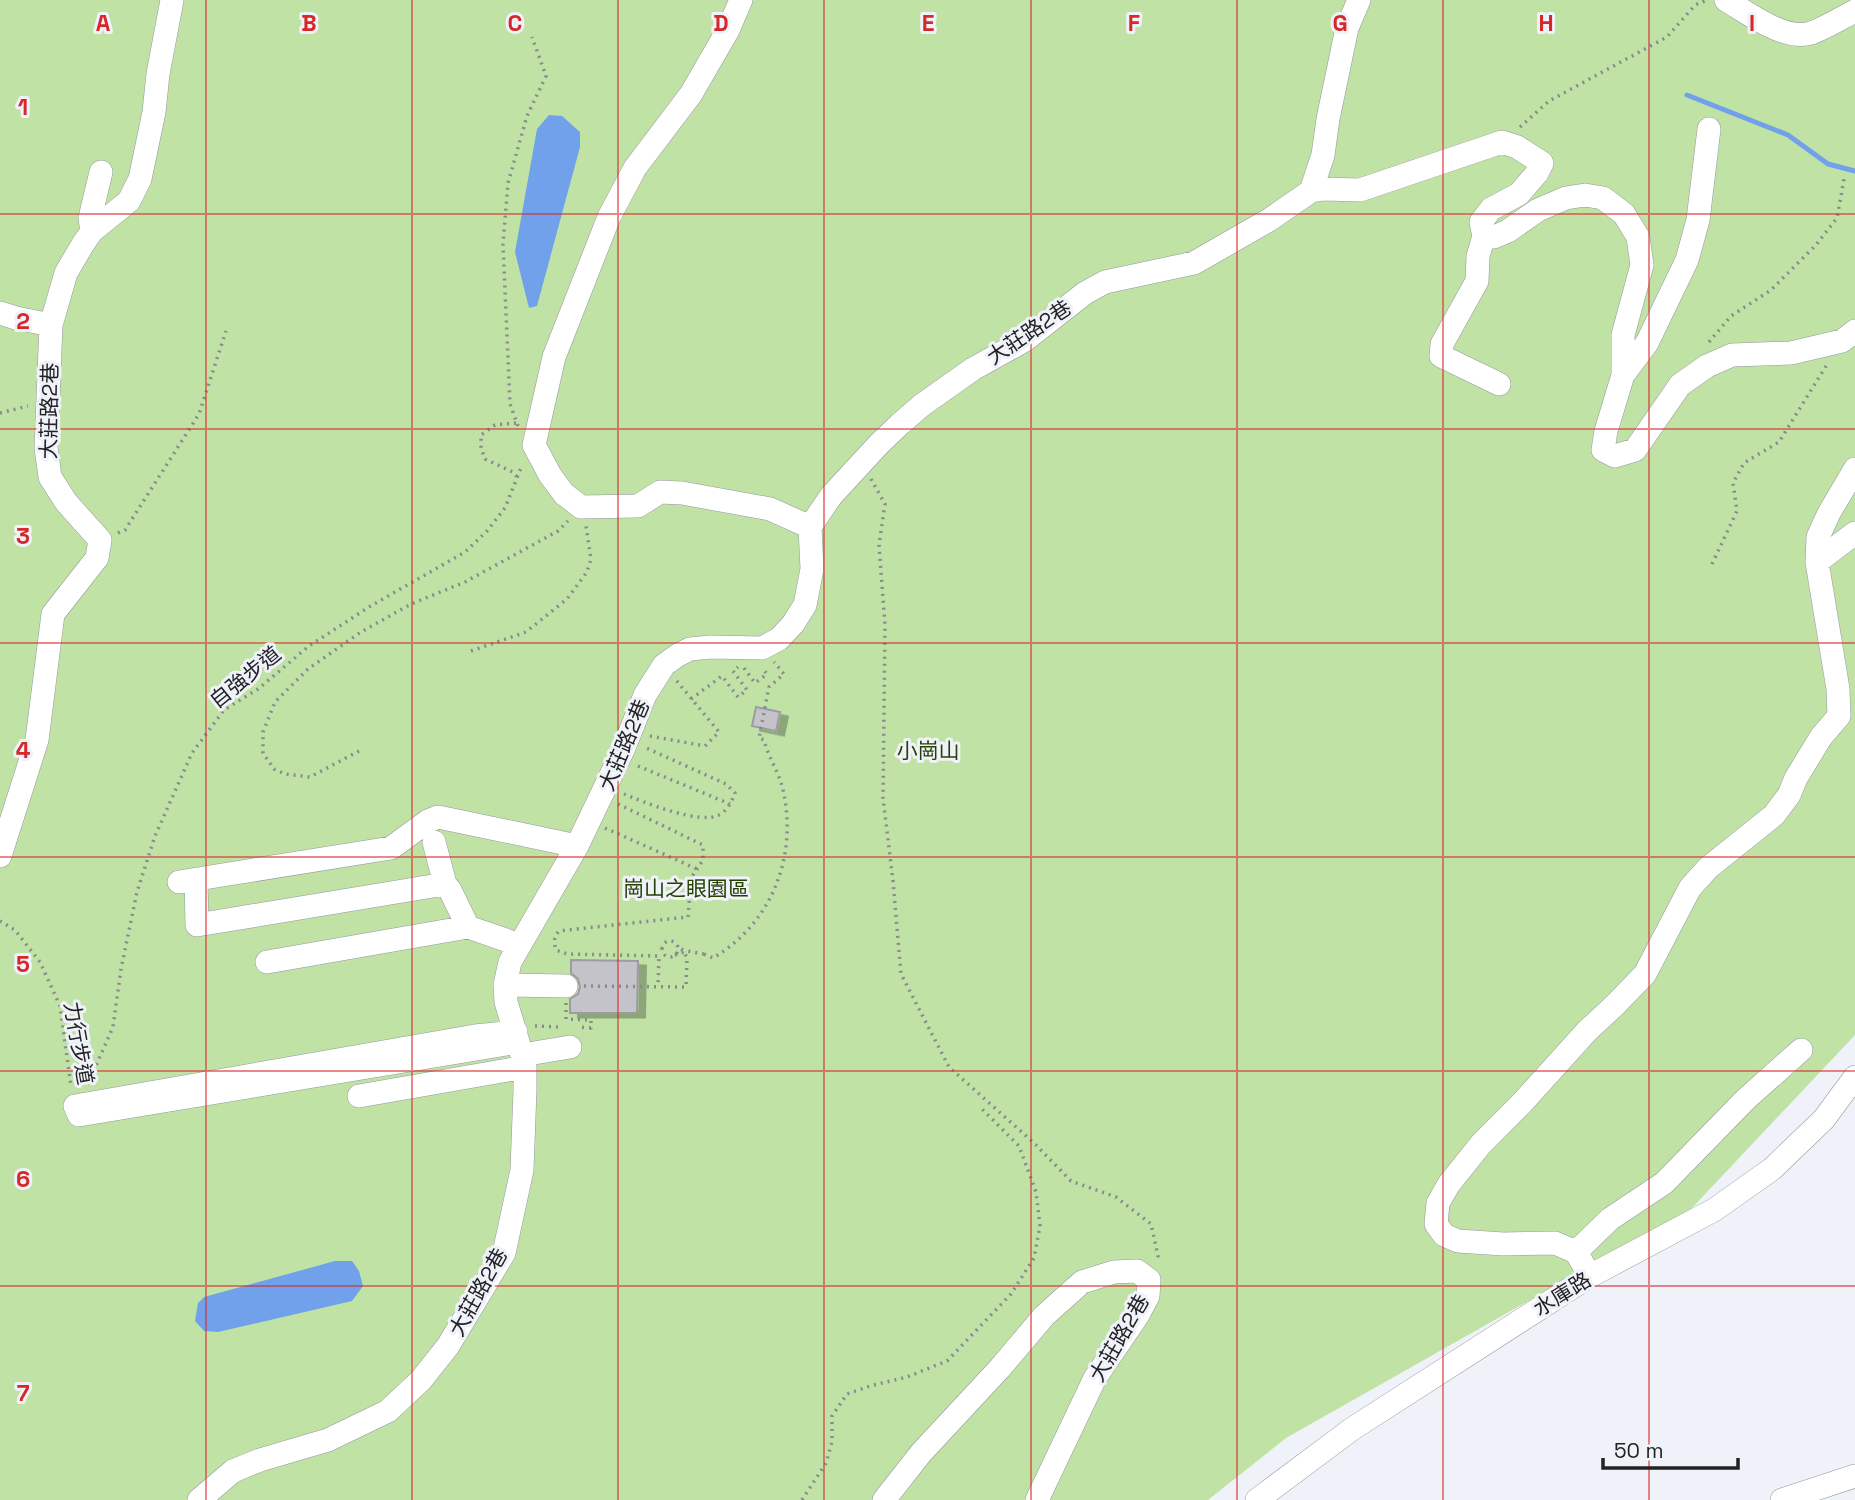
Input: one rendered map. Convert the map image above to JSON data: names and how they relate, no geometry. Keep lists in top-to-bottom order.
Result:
{
  "streets": {
    "street": ["大莊路2巷", "水庫路"],
    "path": ["自強步道", "力行步道"]
  },
  "crossings": [
    ["自強步道", "力行步道"]
  ],
  "parks": ["小崗山", "崗山之眼園區"],
  "scale_bar": "50 m",
  "grid": {
    "columns": [
      "A",
      "B",
      "C",
      "D",
      "E",
      "F",
      "G",
      "H",
      "I"
    ],
    "rows": [
      "1",
      "2",
      "3",
      "4",
      "5",
      "6",
      "7"
    ]
  }
}
